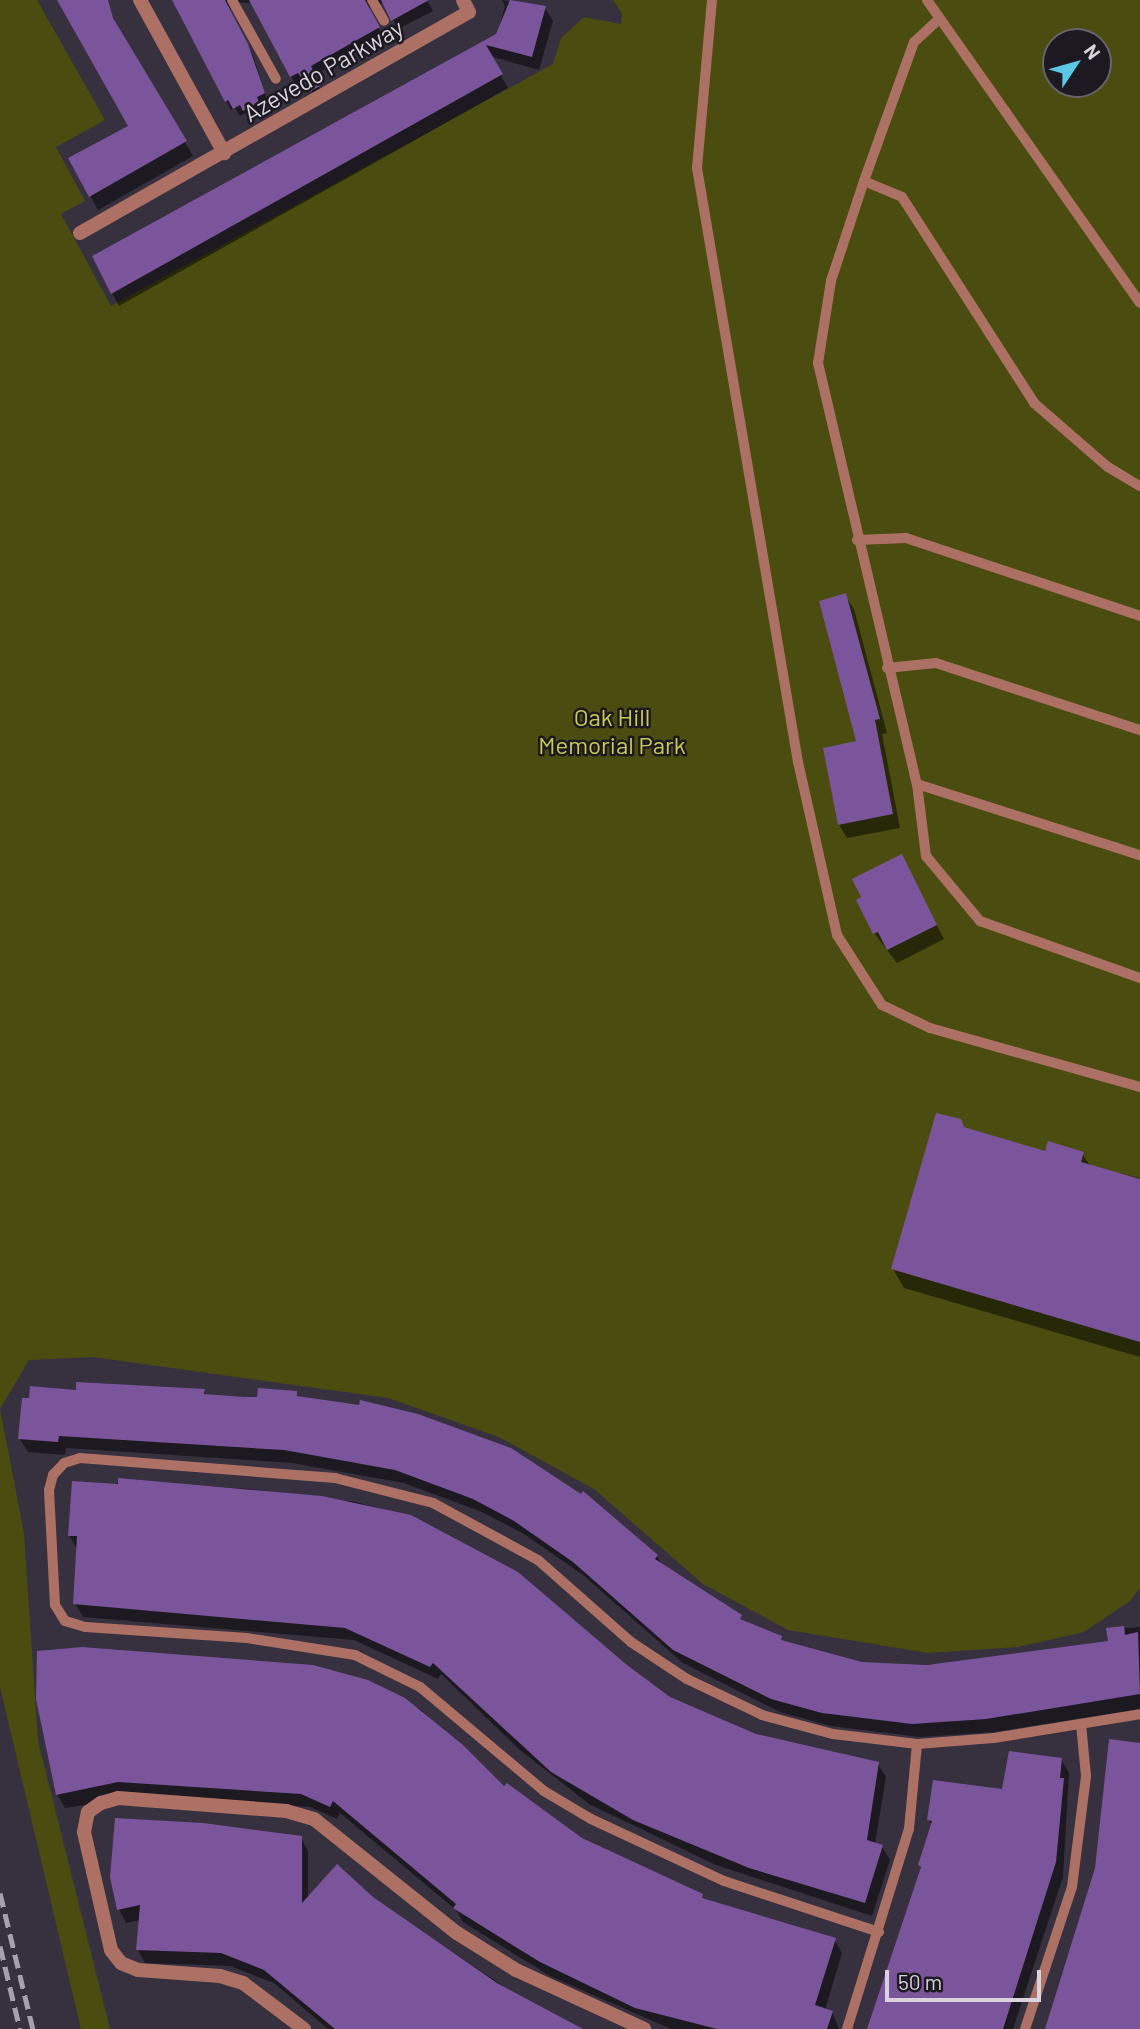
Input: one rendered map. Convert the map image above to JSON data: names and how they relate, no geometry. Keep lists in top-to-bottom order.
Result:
{
  "streets": {
    "street": ["Azevedo Parkway"]
  },
  "parks": ["Oak Hill Memorial Park"],
  "scale_bar": "50 m",
  "north": "top right"
}
